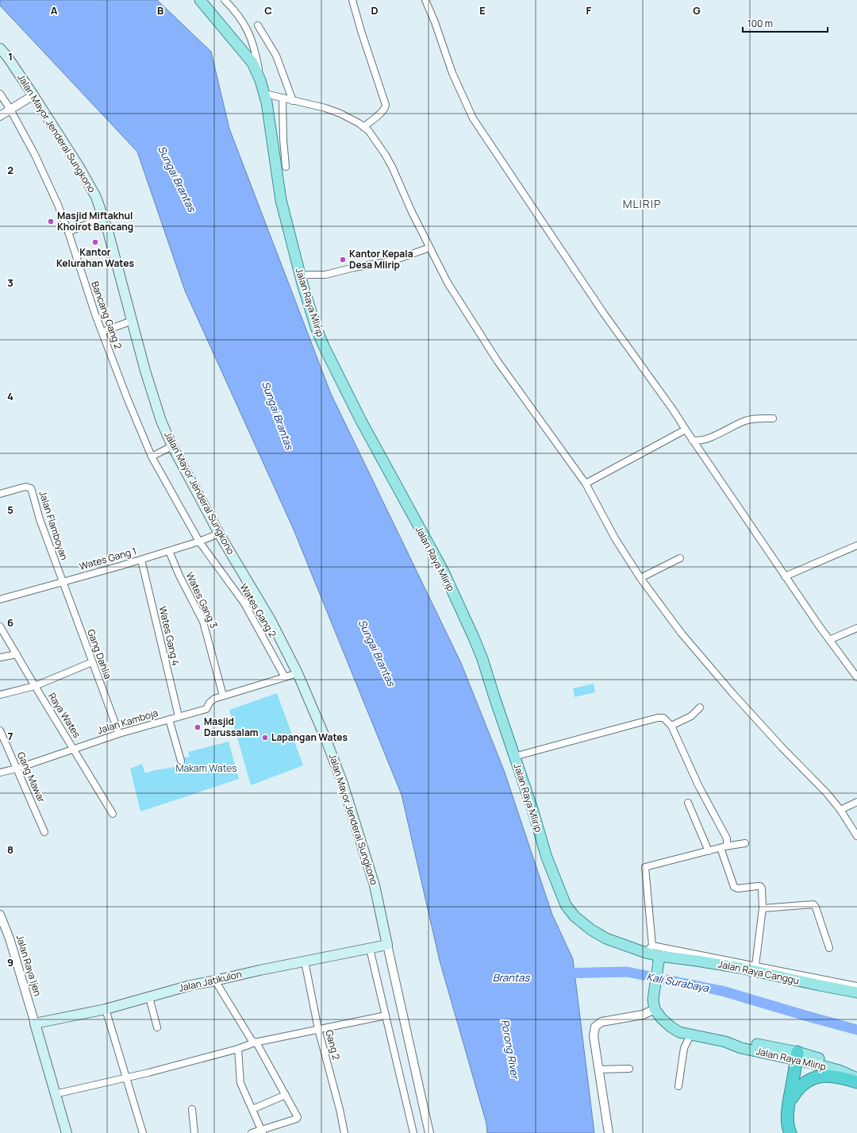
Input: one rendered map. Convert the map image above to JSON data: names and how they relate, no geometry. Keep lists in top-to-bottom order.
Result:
{
  "streets": {
    "main road": [
      "Jalan Mayor Jenderal Sungkono",
      "Jalan Raya Mlirip",
      "Jalan Raya Canggu",
      "Jalan Jatikulon"
    ],
    "street": [
      "Bancang Gang 2",
      "Jalan Flamboyan",
      "Wates Gang 1",
      "Wates Gang 3",
      "Wates Gang 2",
      "Wates Gang 4",
      "Gang Dahlia",
      "Raya Wates",
      "Jalan Kamboja",
      "Gang Mawar",
      "Jalan Raya Ijen",
      "Gang 2"
    ]
  },
  "crossings": [
    ["Jalan Mayor Jenderal Sungkono", "Wates Gang 1"],
    ["Jalan Mayor Jenderal Sungkono", "Jalan Kamboja"],
    ["Jalan Mayor Jenderal Sungkono", "Jalan Jatikulon"],
    ["Jalan Raya Mlirip", "Jalan Raya Canggu"],
    ["Bancang Gang 2", "Wates Gang 1"],
    ["Bancang Gang 2", "Wates Gang 2"],
    ["Jalan Flamboyan", "Wates Gang 1"],
    ["Jalan Flamboyan", "Gang Dahlia"],
    ["Wates Gang 1", "Wates Gang 3"],
    ["Wates Gang 1", "Wates Gang 2"],
    ["Wates Gang 1", "Wates Gang 4"],
    ["Wates Gang 1", "Gang Dahlia"],
    ["Wates Gang 3", "Jalan Kamboja"],
    ["Wates Gang 2", "Jalan Kamboja"],
    ["Wates Gang 4", "Jalan Kamboja"],
    ["Gang Dahlia", "Jalan Kamboja"],
    ["Raya Wates", "Jalan Kamboja"],
    ["Jalan Kamboja", "Gang Mawar"],
    ["Jalan Raya Ijen", "Jalan Jatikulon"],
    ["Jalan Jatikulon", "Gang 2"]
  ],
  "districts": ["MLIRIP"],
  "water": [
    "Sungai Brantas",
    "Brantas",
    "Kali Surabaya",
    "Porong River"
  ],
  "parks": ["Makam Wates"],
  "places": [
    "Masjid Miftakhul Khoirot Bancang",
    "Kantor Kelurahan Wates",
    "Kantor Kepala Desa Mlirip",
    "Masjid Darussalam",
    "Lapangan Wates"
  ],
  "scale_bar": "100 m",
  "grid": {
    "columns": [
      "A",
      "B",
      "C",
      "D",
      "E",
      "F",
      "G"
    ],
    "rows": [
      "1",
      "2",
      "3",
      "4",
      "5",
      "6",
      "7",
      "8",
      "9"
    ]
  }
}
